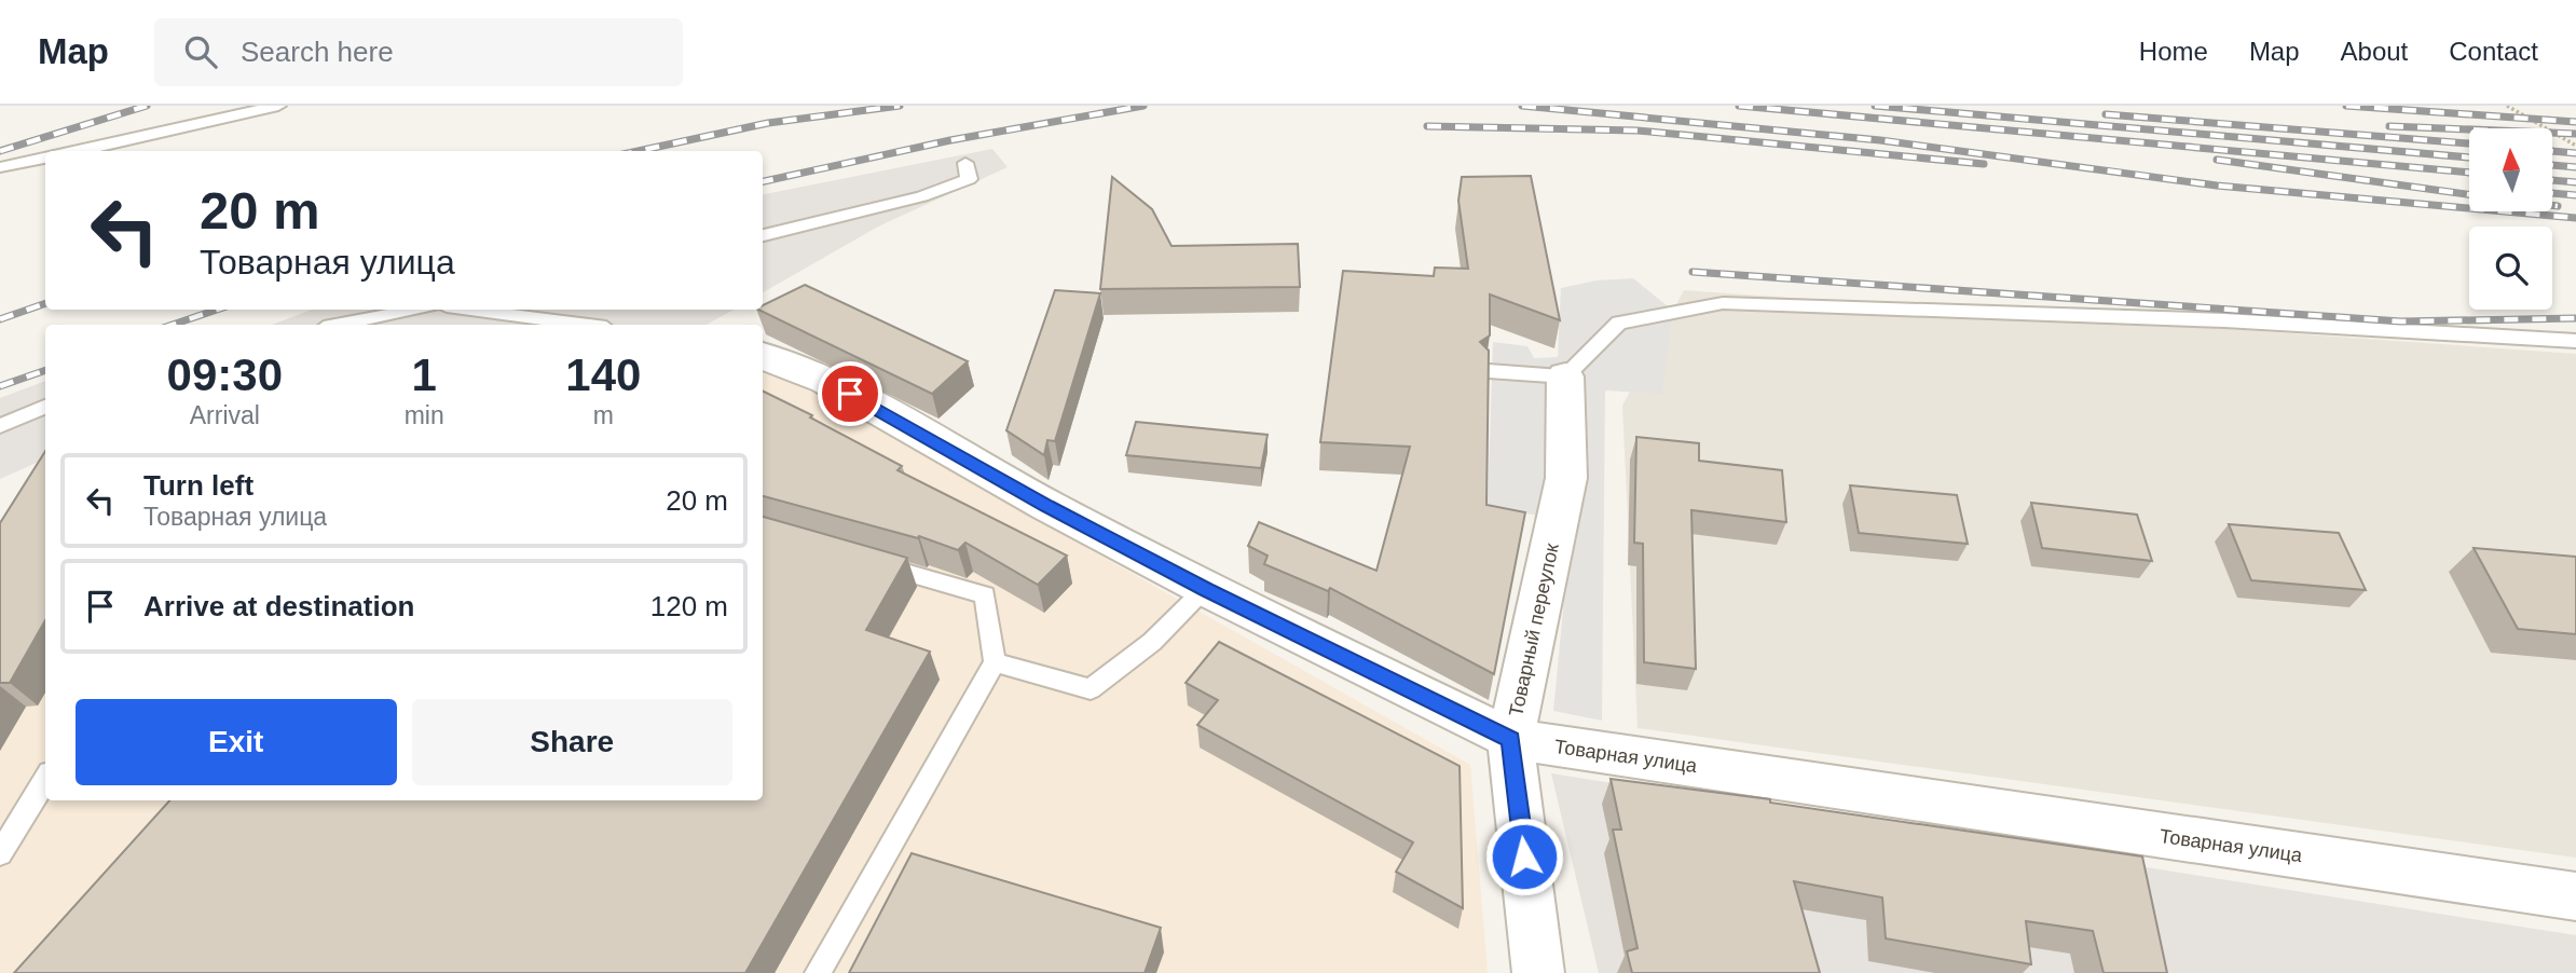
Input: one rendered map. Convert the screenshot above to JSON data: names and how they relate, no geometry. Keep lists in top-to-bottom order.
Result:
{
  "streets": {
    "street": ["Товарный переулок", "Товарная улица"]
  },
  "crossings": [
    ["Товарный переулок", "Товарная улица"]
  ],
  "north": "top",
  "page": {
    "header": "Map",
    "search": "Search here",
    "nav": [
      "Home",
      "Map",
      "About",
      "Contact"
    ],
    "turn": ["20 m", "Товарная улица"],
    "eta": [
      "09:30",
      "Arrival",
      "1",
      "min",
      "140",
      "m"
    ],
    "list": [
      {
        "name": "Turn left",
        "note": "Товарная улица",
        "value": "20 m"
      },
      {
        "name": "Arrive at destination",
        "value": "120 m"
      }
    ],
    "buttons": ["Exit", "Share"]
  }
}
